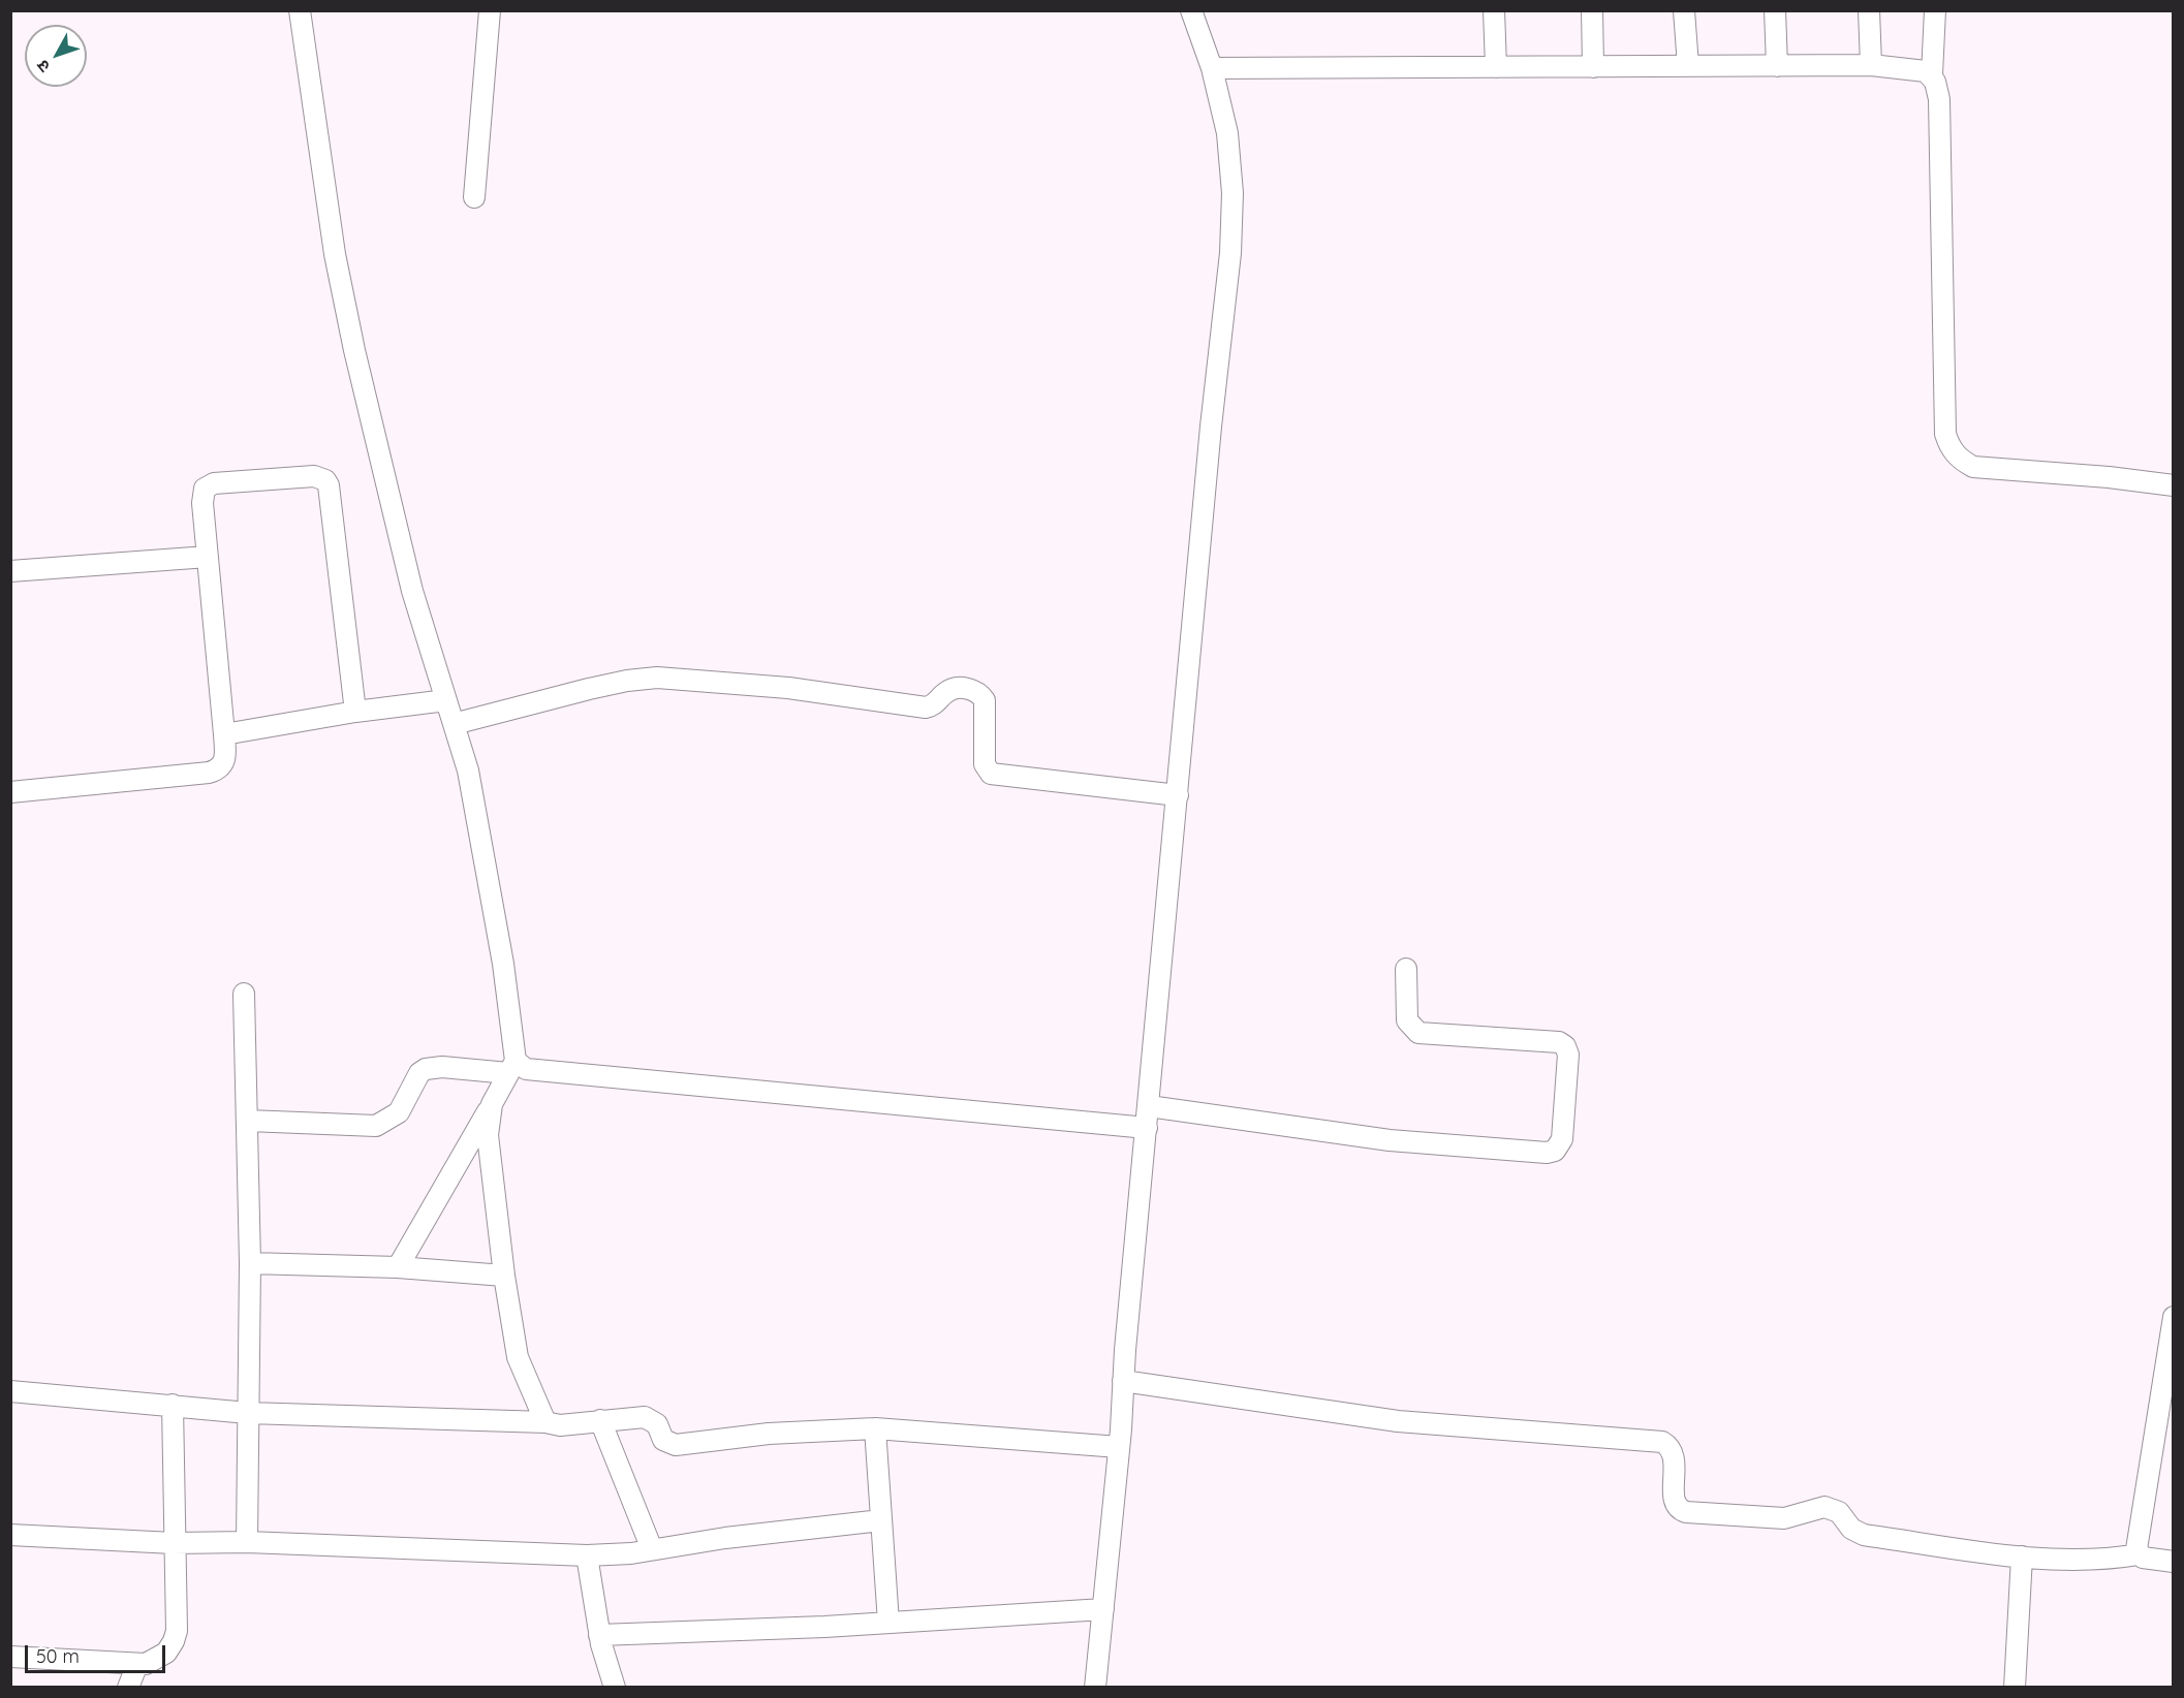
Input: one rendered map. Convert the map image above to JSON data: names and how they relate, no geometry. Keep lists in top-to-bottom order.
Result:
{
  "scale_bar": "50 m",
  "north": "bottom left"
}
